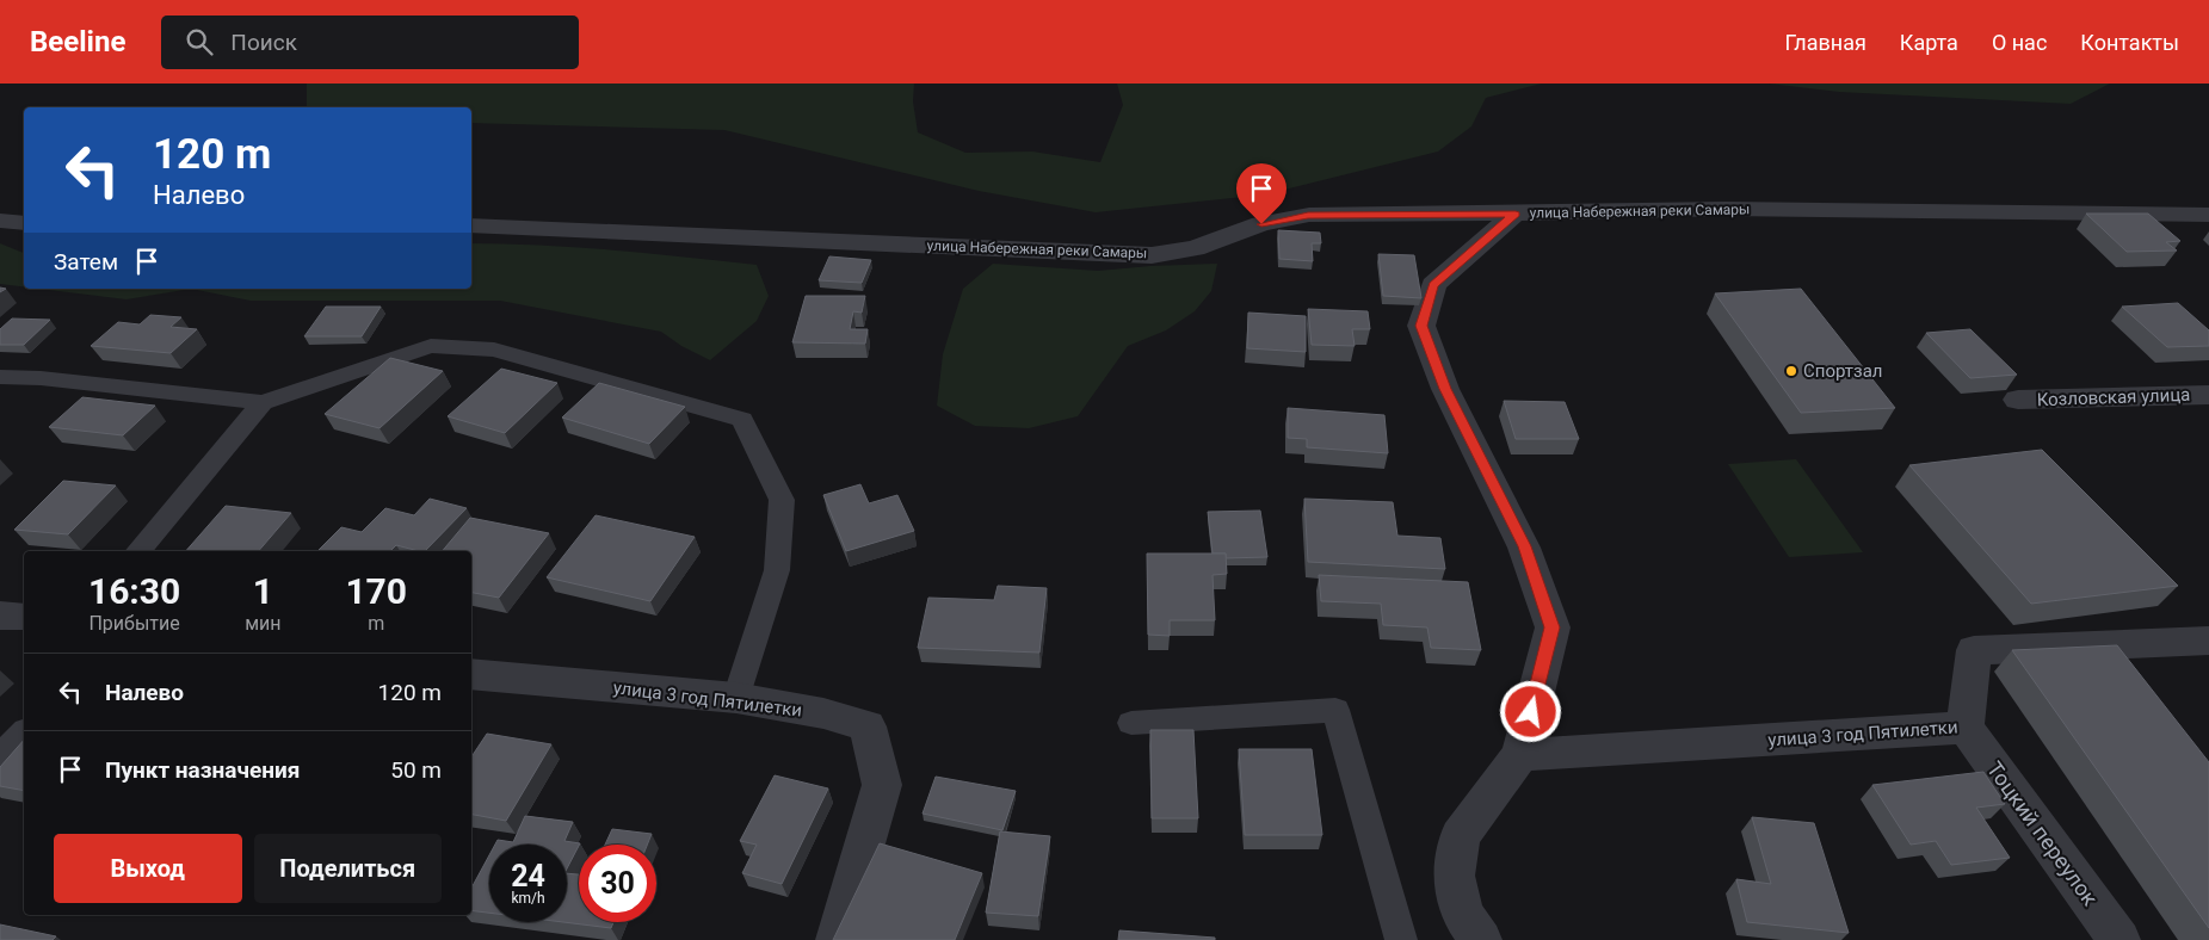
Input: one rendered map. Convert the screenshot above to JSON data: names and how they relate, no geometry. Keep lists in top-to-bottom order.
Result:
{
  "streets": {
    "street": [
      "улица Набережная реки Самары",
      "Козловская улица",
      "улица 3 год Пятилетки",
      "Тоцкий переулок"
    ]
  },
  "crossings": [
    ["улица 3 год Пятилетки", "Тоцкий переулок"]
  ],
  "places": ["Спортзал"],
  "page": {
    "header": "Beeline",
    "search": "Поиск",
    "nav": [
      "Главная",
      "Карта",
      "О нас",
      "Контакты"
    ],
    "turn": ["120 m", "Налево"],
    "then": "Затем",
    "eta": [
      "16:30",
      "Прибытие",
      "1",
      "мин",
      "170",
      "m"
    ],
    "list": [
      {
        "name": "Налево",
        "value": "120 m"
      },
      {
        "name": "Пункт назначения",
        "value": "50 m"
      }
    ],
    "buttons": ["Выход", "Поделиться"],
    "speed": "24 km/h",
    "limit": "30"
  }
}
